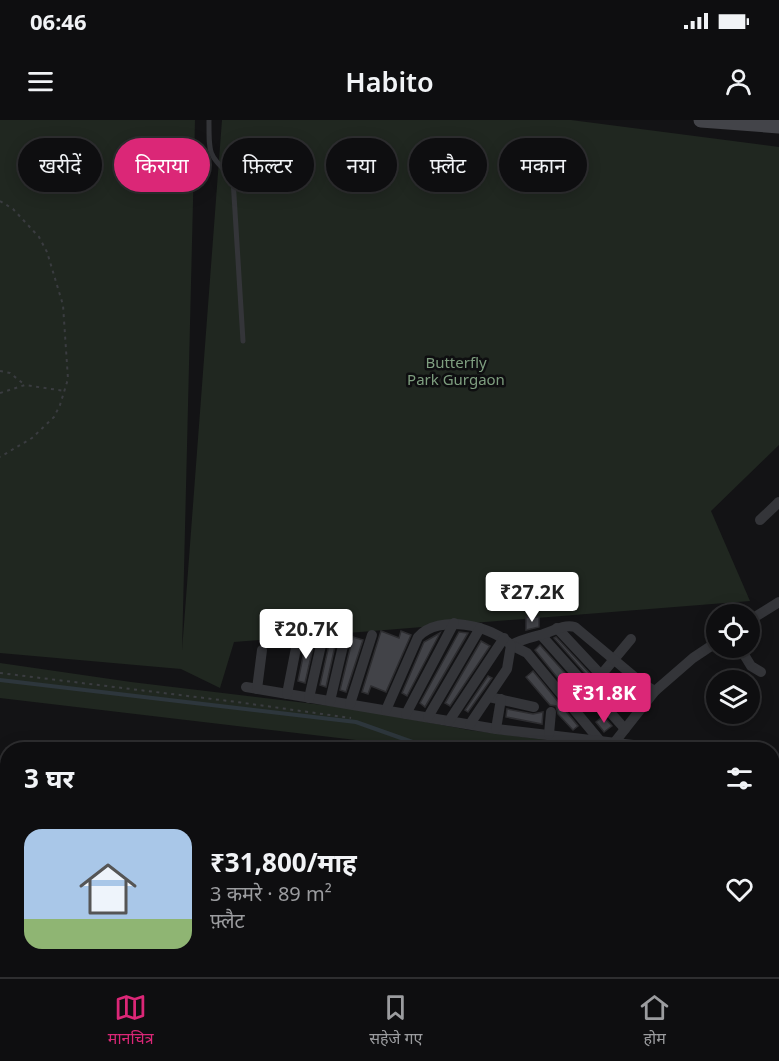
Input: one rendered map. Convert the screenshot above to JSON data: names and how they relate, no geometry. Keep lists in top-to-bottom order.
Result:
{
  "parks": ["Butterfly Park Gurgaon"],
  "page": {
    "status": "06:46",
    "header": "Habito",
    "chip": [
      "खरीदें",
      "किराया",
      "फ़िल्टर",
      "नया",
      "फ़्लैट",
      "मकान"
    ],
    "price": ["₹27.2K", "₹20.7K", "₹31.8K"],
    "heading": "3 घर",
    "list": [
      {
        "name": "₹31,800/माह",
        "note": "3 कमरे · 89 m² · फ़्लैट"
      }
    ],
    "tabs": ["मानचित्र", "सहेजे गए", "होम"]
  }
}
